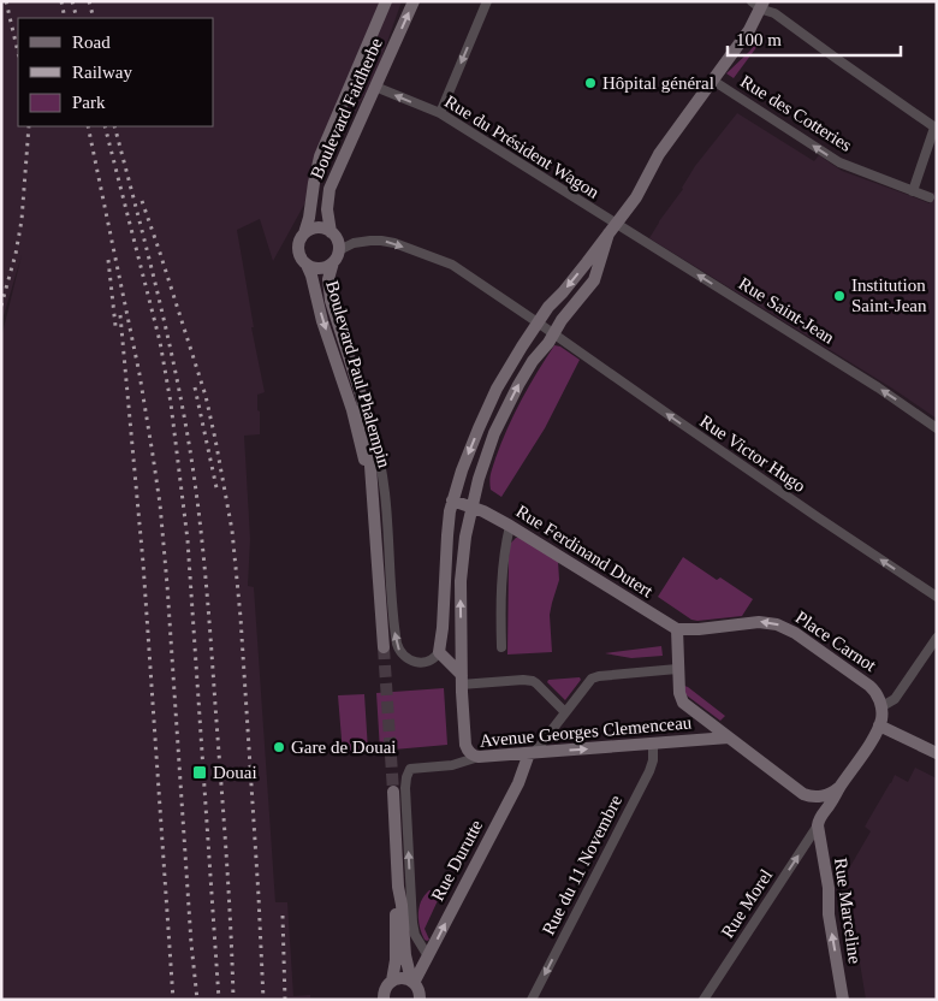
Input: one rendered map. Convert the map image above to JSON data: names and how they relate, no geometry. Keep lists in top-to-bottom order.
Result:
{
  "streets": {
    "street": [
      "Boulevard Faidherbe",
      "Rue des Cotteries",
      "Rue du Président Wagon",
      "Rue Saint-Jean",
      "Boulevard Paul Phalempin",
      "Rue Victor Hugo",
      "Rue Ferdinand Dutert",
      "Place Carnot",
      "Avenue Georges Clemenceau",
      "Rue Durutte",
      "Rue du 11 Novembre",
      "Rue Morel",
      "Rue Marceline"
    ]
  },
  "crossings": [
    ["Boulevard Faidherbe", "Rue du Président Wagon"],
    ["Boulevard Faidherbe", "Boulevard Paul Phalempin"],
    ["Boulevard Faidherbe", "Rue Victor Hugo"],
    ["Rue du Président Wagon", "Rue Saint-Jean"],
    ["Boulevard Paul Phalempin", "Rue Victor Hugo"],
    ["Rue Ferdinand Dutert", "Place Carnot"],
    ["Avenue Georges Clemenceau", "Rue Durutte"],
    ["Avenue Georges Clemenceau", "Rue du 11 Novembre"],
    ["Rue Morel", "Rue Marceline"]
  ],
  "one_way": [
    "Rue des Cotteries",
    "Rue Saint-Jean",
    "Place Carnot",
    "Rue Durutte",
    "Rue du 11 Novembre",
    "Rue Morel",
    "Rue Marceline"
  ],
  "places": {
    "other": ["Hôpital général", "Institution Saint-Jean", "Gare de Douai"],
    "transit": ["Douai"]
  },
  "legend": ["Road", "Railway", "Park"],
  "scale_bar": "100 m"
}
